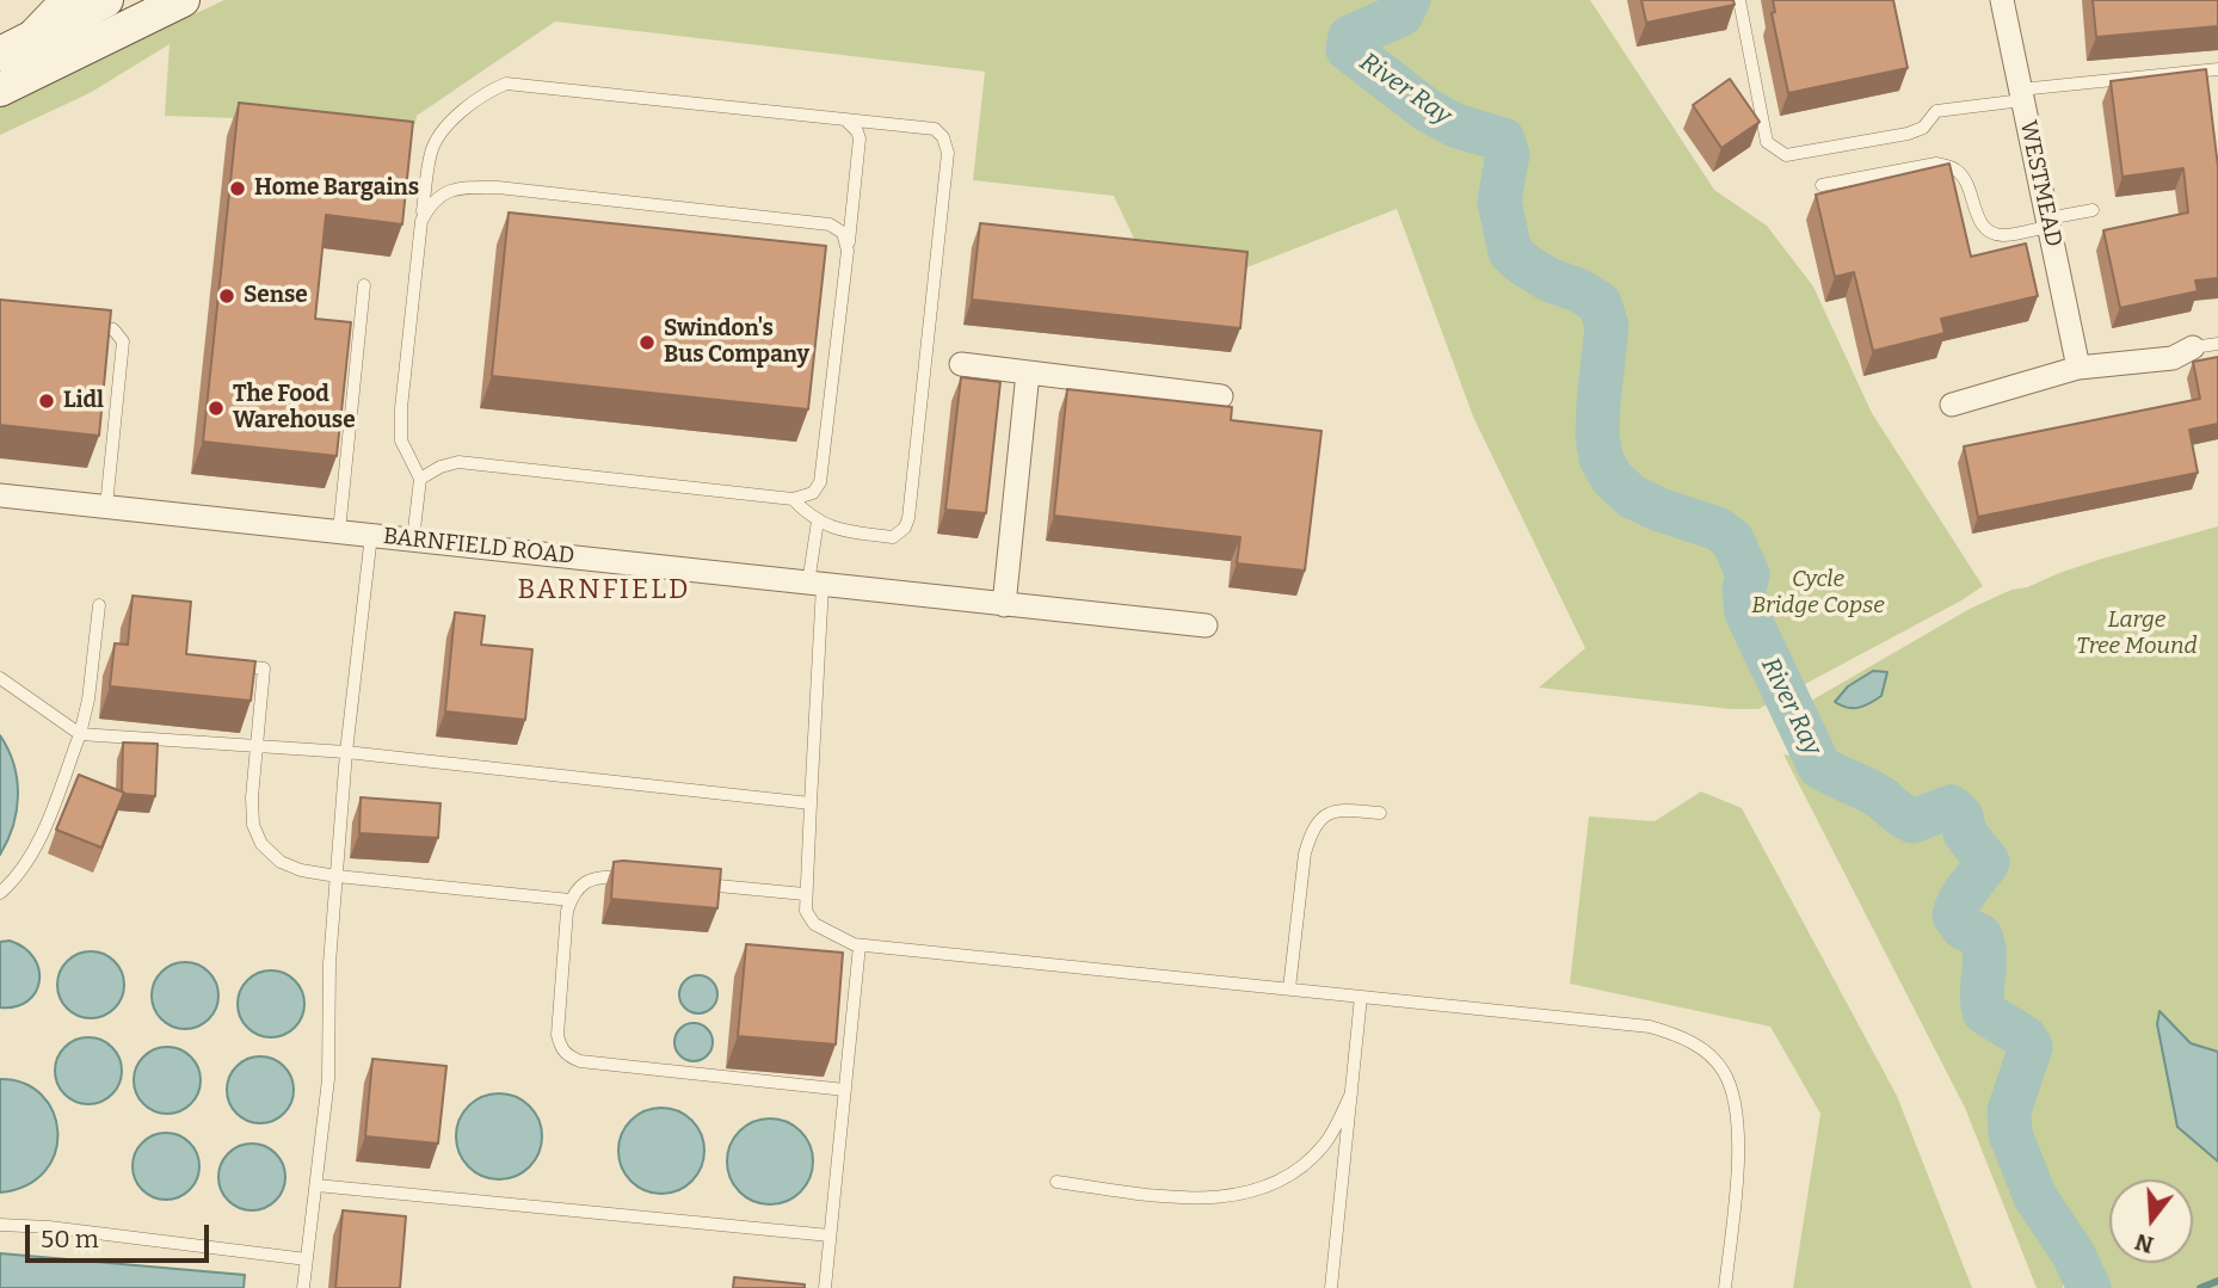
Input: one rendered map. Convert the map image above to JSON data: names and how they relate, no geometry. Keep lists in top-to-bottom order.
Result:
{
  "streets": {
    "street": ["WESTMEAD", "BARNFIELD ROAD"]
  },
  "districts": ["BARNFIELD"],
  "water": ["River Ray"],
  "parks": ["Cycle Bridge Copse", "Large Tree Mound"],
  "places": [
    "Home Bargains",
    "Sense",
    "Swindon's Bus Company",
    "Lidl",
    "The Food Warehouse"
  ],
  "scale_bar": "50 m",
  "north": "bottom"
}
